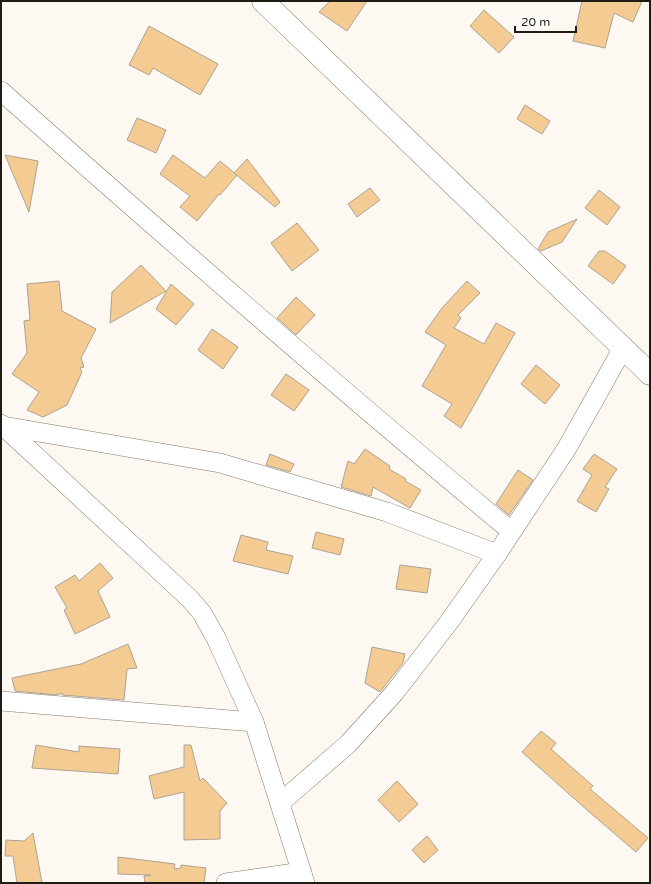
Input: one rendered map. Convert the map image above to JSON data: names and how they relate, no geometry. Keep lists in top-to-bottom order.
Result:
{
  "scale_bar": "20 m"
}
